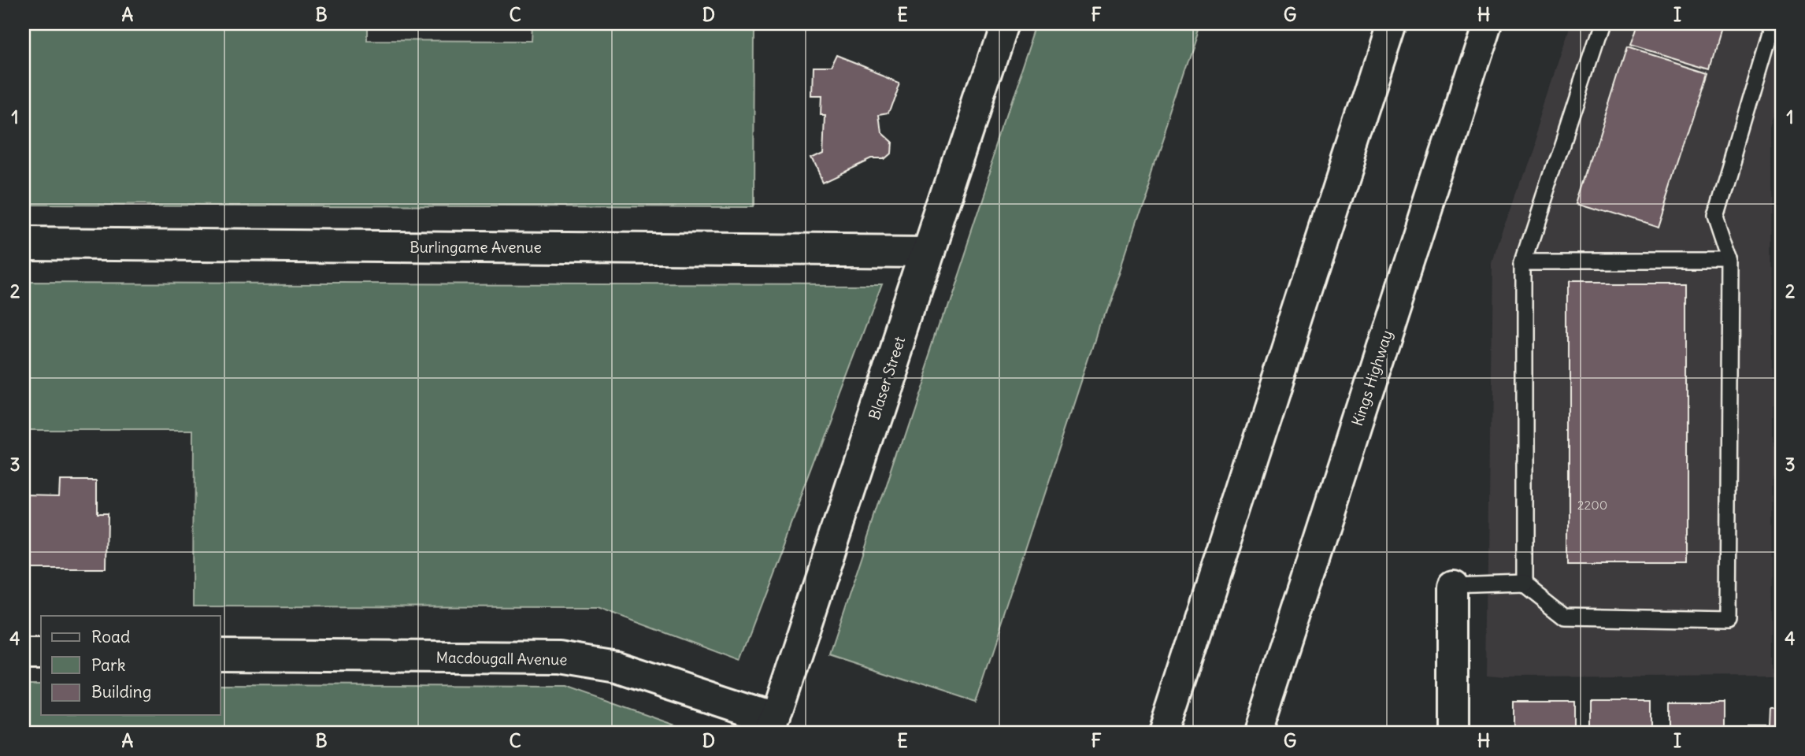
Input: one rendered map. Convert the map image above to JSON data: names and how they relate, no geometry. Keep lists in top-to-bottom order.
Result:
{
  "streets": {
    "street": [
      "Burlingame Avenue",
      "Blaser Street",
      "Kings Highway",
      "Macdougall Avenue"
    ]
  },
  "crossings": [
    ["Burlingame Avenue", "Blaser Street"],
    ["Blaser Street", "Macdougall Avenue"]
  ],
  "house_numbers": ["2200"],
  "legend": ["Road", "Park", "Building"],
  "grid": {
    "columns": [
      "A",
      "B",
      "C",
      "D",
      "E",
      "F",
      "G",
      "H",
      "I"
    ],
    "rows": [
      "1",
      "2",
      "3",
      "4"
    ]
  }
}
